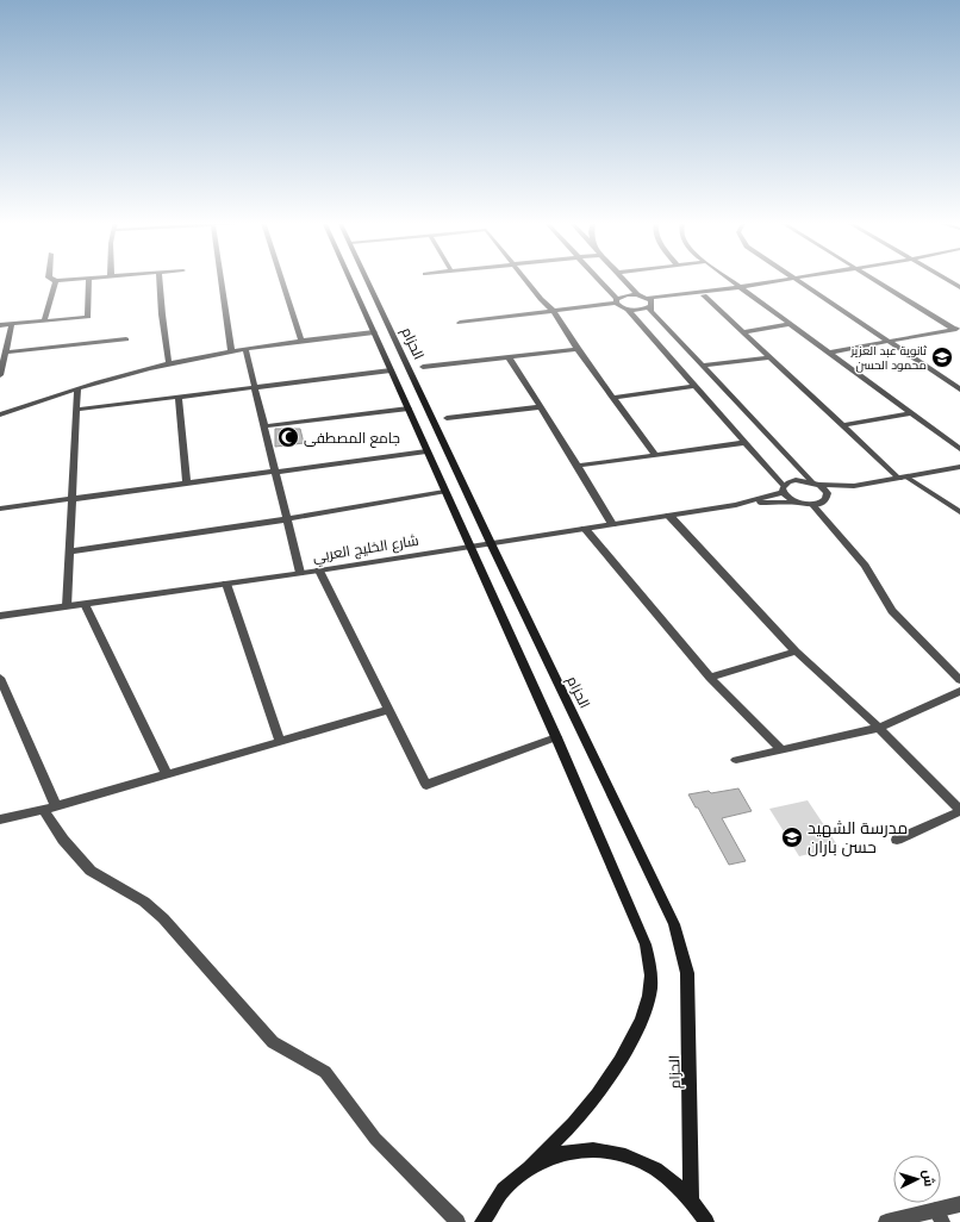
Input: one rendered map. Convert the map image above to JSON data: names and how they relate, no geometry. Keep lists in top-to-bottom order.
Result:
{
  "streets": {
    "main road": ["الحزام"],
    "street": ["شارع الخليج العربي"]
  },
  "crossings": [
    ["الحزام", "شارع الخليج العربي"]
  ],
  "places": {
    "school or university": ["ثانوية عبد العزيز محمود الحسن", "مدرسة الشهيد حسن باران"],
    "mosque": ["جامع المصطفى"]
  },
  "north": "right"
}
